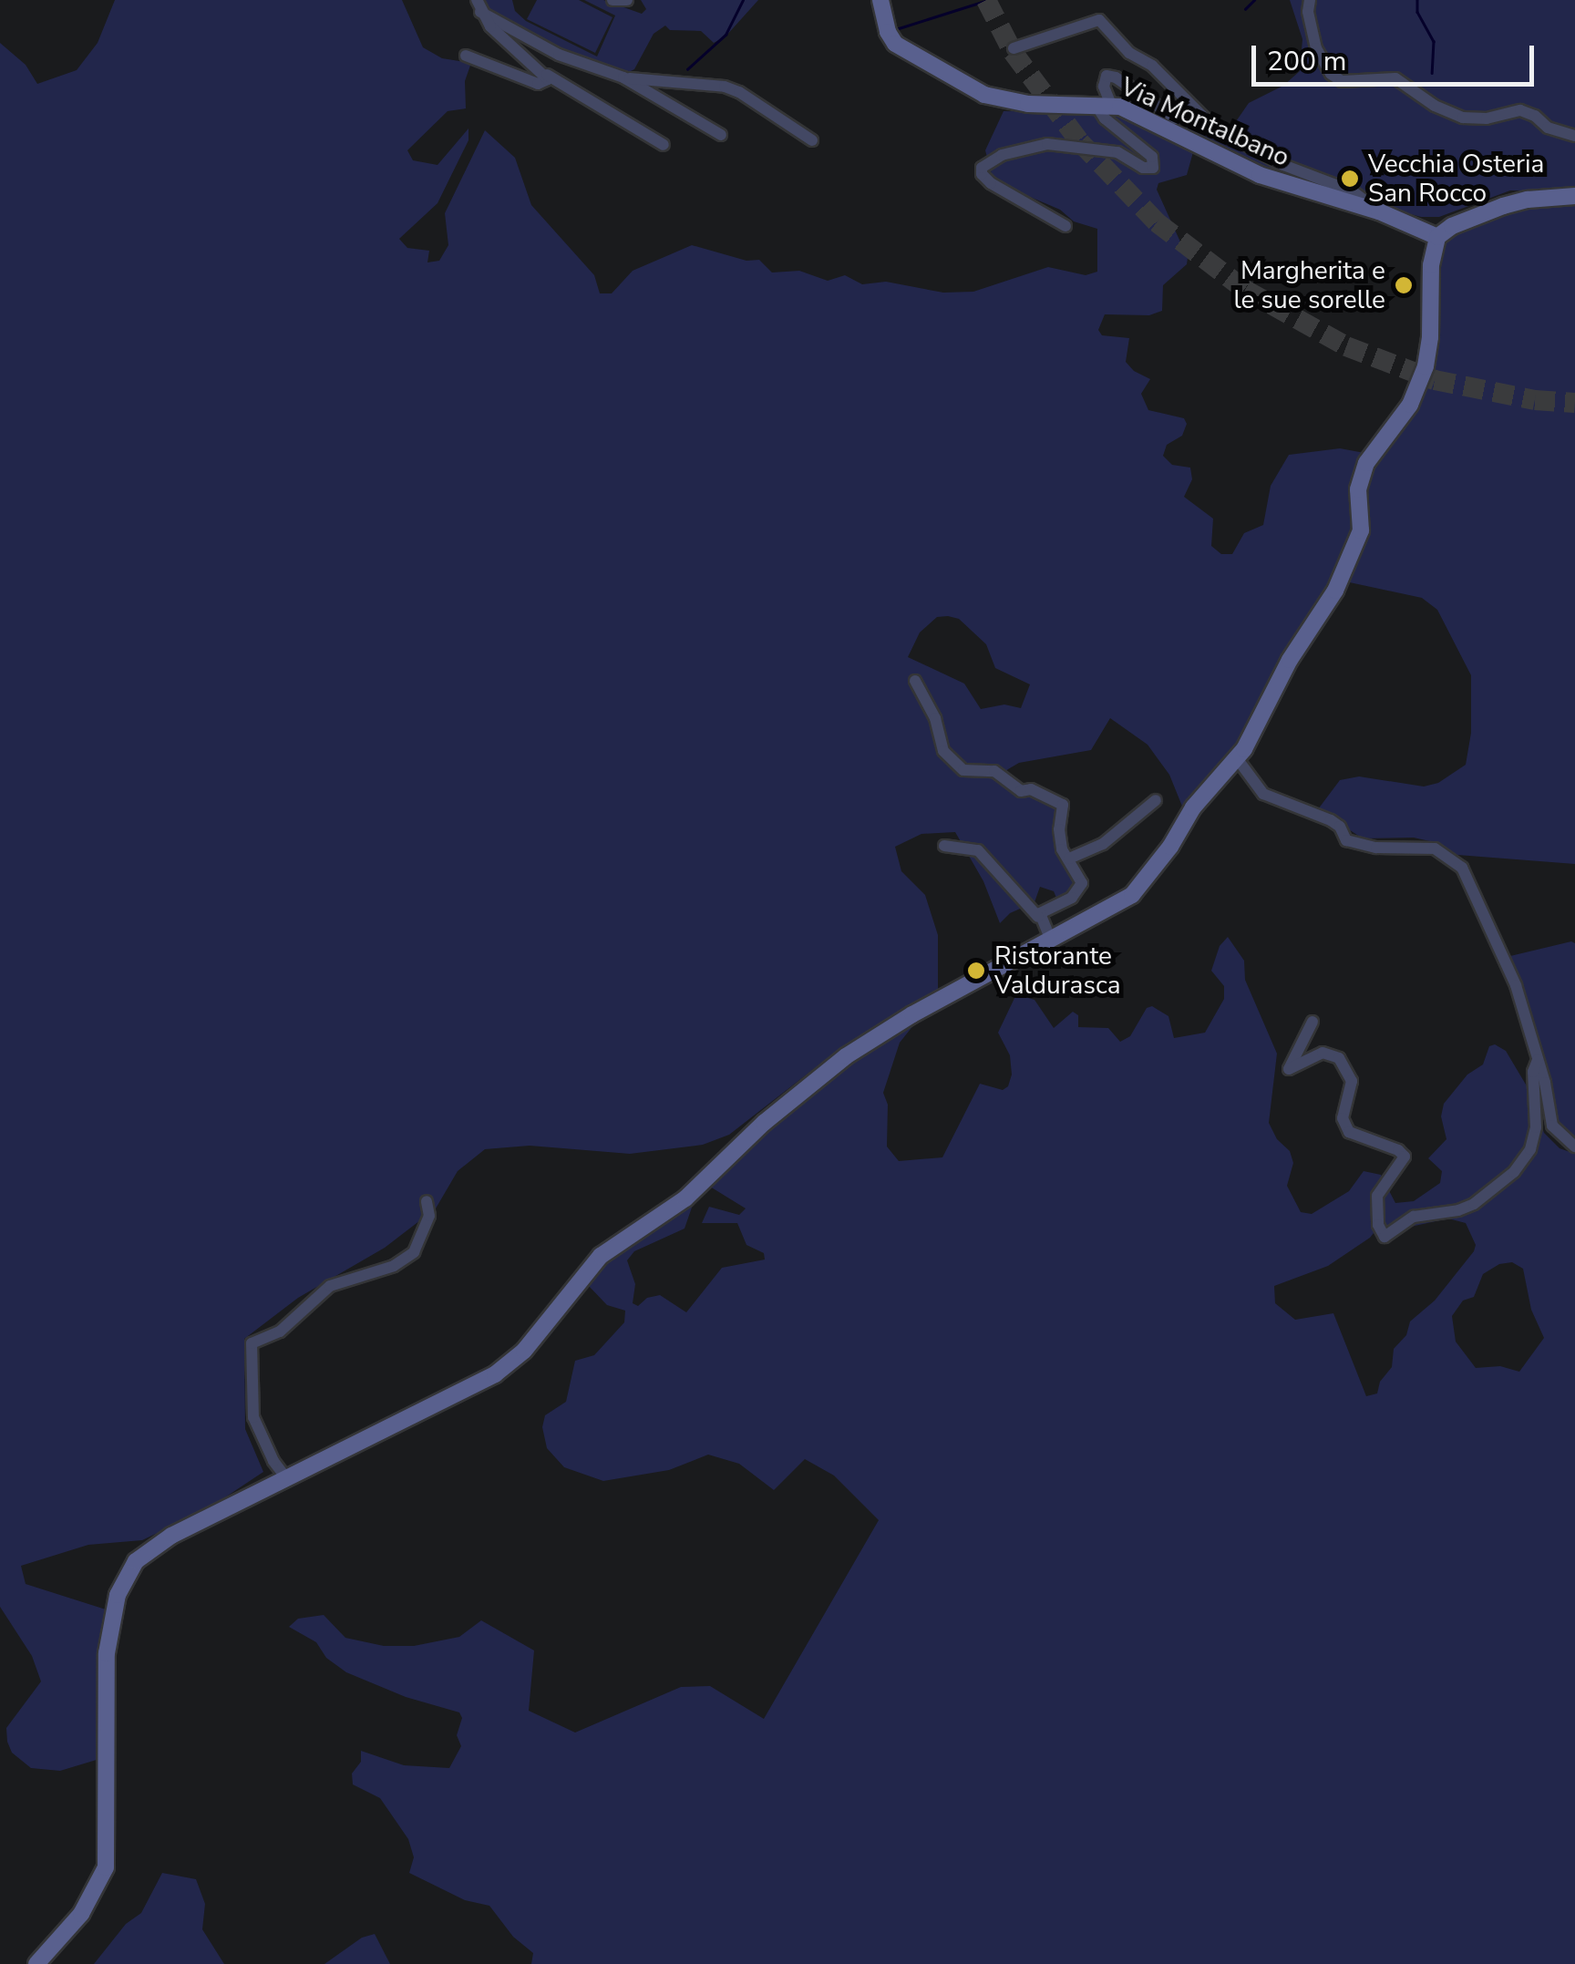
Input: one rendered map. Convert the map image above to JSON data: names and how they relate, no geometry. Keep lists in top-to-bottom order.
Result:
{
  "streets": {
    "main road": ["Via Montalbano"]
  },
  "places": ["Vecchia Osteria San Rocco", "Margherita e le sue sorelle", "Ristorante Valdurasca"],
  "scale_bar": "200 m"
}
